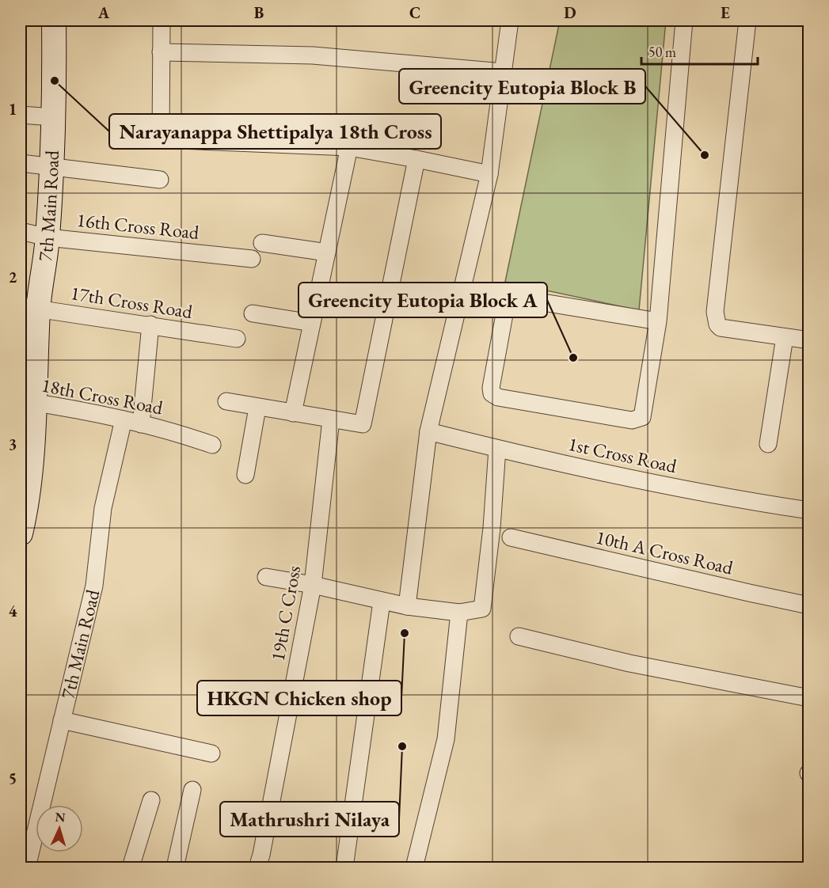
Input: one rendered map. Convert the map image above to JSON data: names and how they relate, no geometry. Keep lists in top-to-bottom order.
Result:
{
  "streets": {
    "street": [
      "7th Main Road",
      "16th Cross Road",
      "17th Cross Road",
      "18th Cross Road",
      "1st Cross Road",
      "10th A Cross Road",
      "19th C Cross"
    ]
  },
  "crossings": [
    ["7th Main Road", "16th Cross Road"],
    ["7th Main Road", "17th Cross Road"],
    ["7th Main Road", "18th Cross Road"]
  ],
  "places": [
    "Narayanappa Shettipalya 18th Cross",
    "Greencity Eutopia Block B",
    "Greencity Eutopia Block A",
    "HKGN Chicken shop",
    "Mathrushri Nilaya"
  ],
  "scale_bar": "50 m",
  "north": "top",
  "grid": {
    "columns": [
      "A",
      "B",
      "C",
      "D",
      "E"
    ],
    "rows": [
      "1",
      "2",
      "3",
      "4",
      "5"
    ]
  }
}
